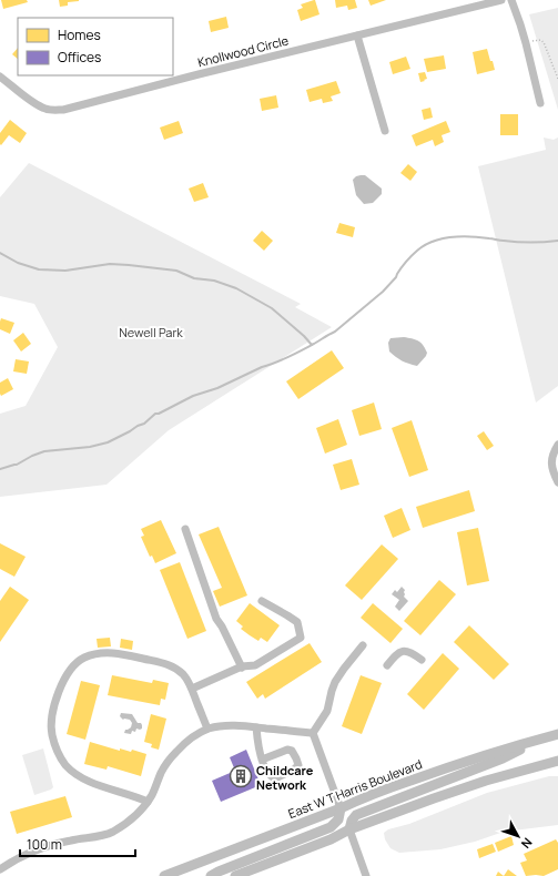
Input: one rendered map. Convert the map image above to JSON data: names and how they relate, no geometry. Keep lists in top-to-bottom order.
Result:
{
  "streets": {
    "main road": ["East W T Harris Boulevard"],
    "street": ["Knollwood Circle"]
  },
  "parks": ["Newell Park"],
  "places": {
    "building": ["Childcare Network"]
  },
  "legend": ["Homes", "Offices"],
  "scale_bar": "100 m",
  "north": "bottom right"
}
